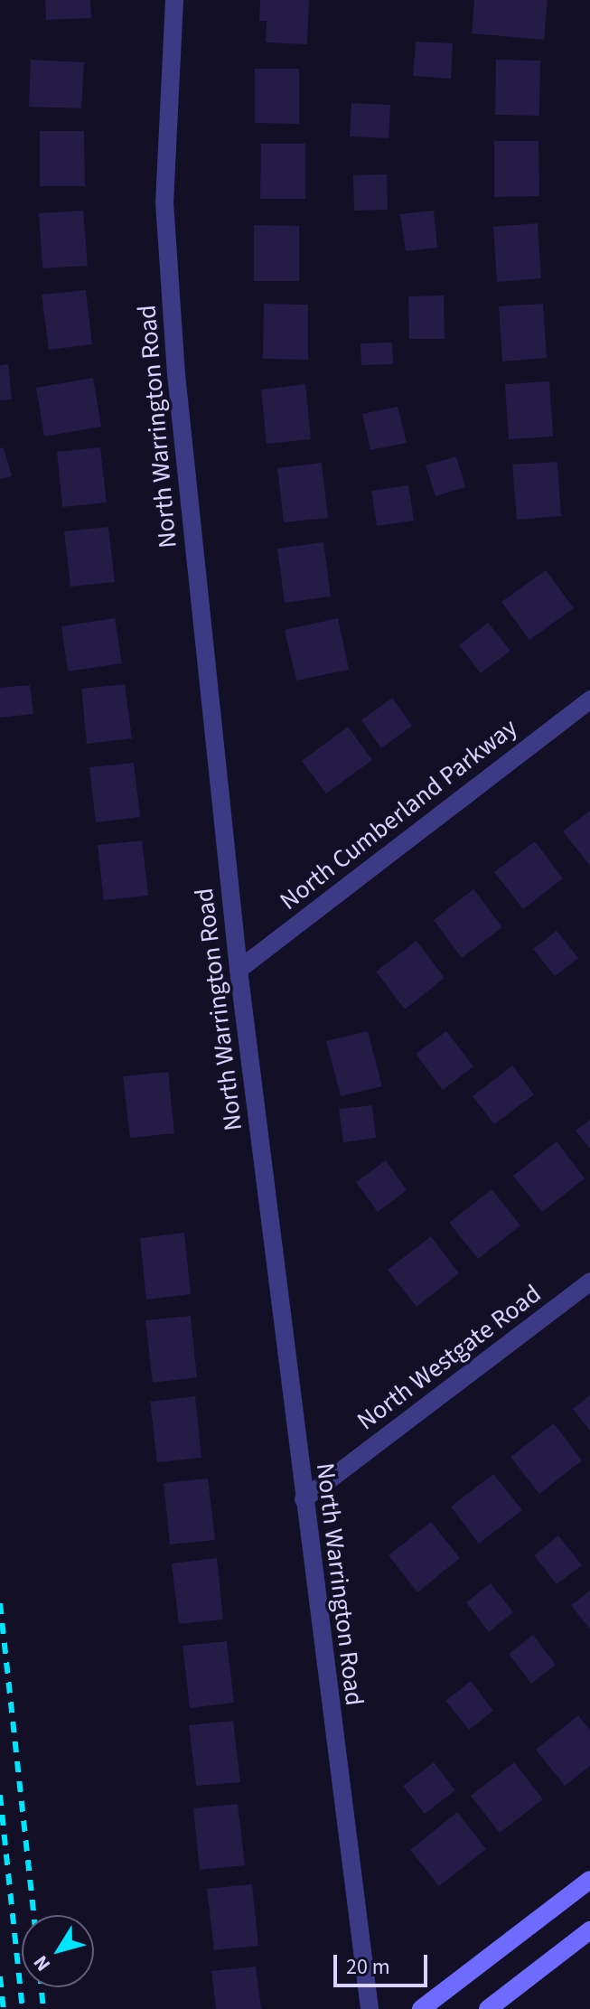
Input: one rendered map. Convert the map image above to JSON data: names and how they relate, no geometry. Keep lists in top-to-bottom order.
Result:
{
  "streets": {
    "street": ["North Warrington Road", "North Cumberland Parkway", "North Westgate Road"]
  },
  "crossings": [
    ["North Warrington Road", "North Cumberland Parkway"],
    ["North Warrington Road", "North Westgate Road"]
  ],
  "scale_bar": "20 m",
  "north": "bottom left"
}
